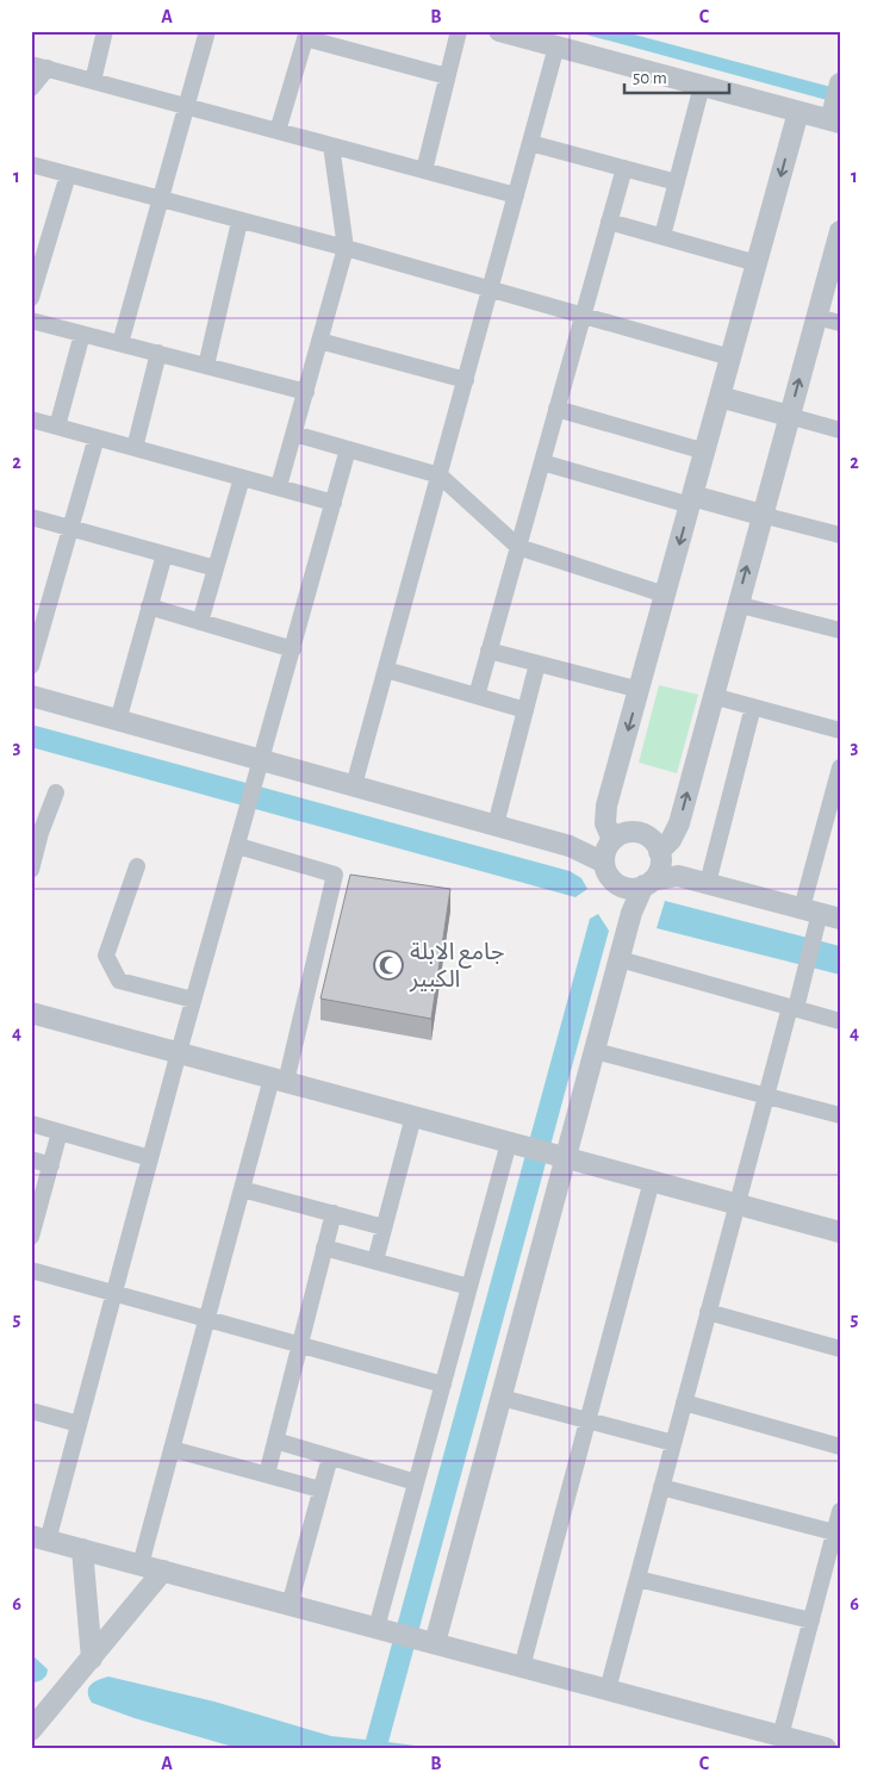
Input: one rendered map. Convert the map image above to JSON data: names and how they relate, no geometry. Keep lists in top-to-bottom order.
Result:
{
  "places": {
    "mosque": ["جامع الابلة الكبير"]
  },
  "scale_bar": "50 m",
  "grid": {
    "columns": ["A", "B", "C"],
    "rows": [
      "1",
      "2",
      "3",
      "4",
      "5",
      "6"
    ]
  }
}
